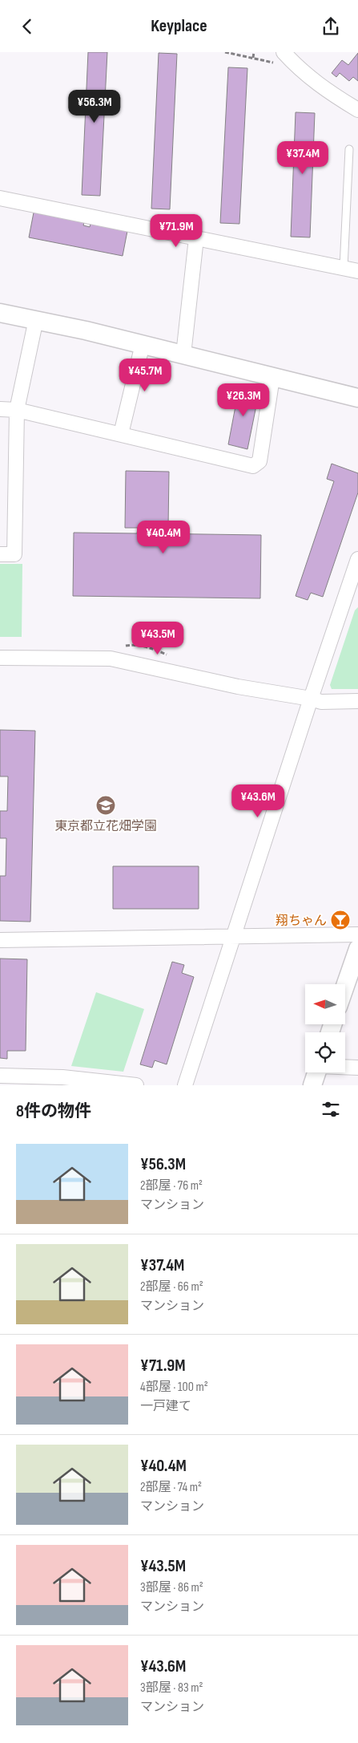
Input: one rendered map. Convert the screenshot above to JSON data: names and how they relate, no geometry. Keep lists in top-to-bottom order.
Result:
{
  "places": {
    "school or university": ["東京都立花畑学園"],
    "bar": ["翔ちゃん"]
  },
  "north": "left",
  "page": {
    "header": "Keyplace",
    "price": [
      "¥56.3M",
      "¥37.4M",
      "¥71.9M",
      "¥45.7M",
      "¥26.3M",
      "¥40.4M",
      "¥43.5M",
      "¥43.6M"
    ],
    "heading": "8件の物件",
    "list": [
      {
        "name": "¥56.3M",
        "note": "2部屋 · 76 m² · マンション"
      },
      {
        "name": "¥37.4M",
        "note": "2部屋 · 66 m² · マンション"
      },
      {
        "name": "¥71.9M",
        "note": "4部屋 · 100 m² · 一戸建て"
      },
      {
        "name": "¥40.4M",
        "note": "2部屋 · 74 m² · マンション"
      },
      {
        "name": "¥43.5M",
        "note": "3部屋 · 86 m² · マンション"
      },
      {
        "name": "¥43.6M",
        "note": "3部屋 · 83 m² · マンション"
      }
    ]
  }
}
